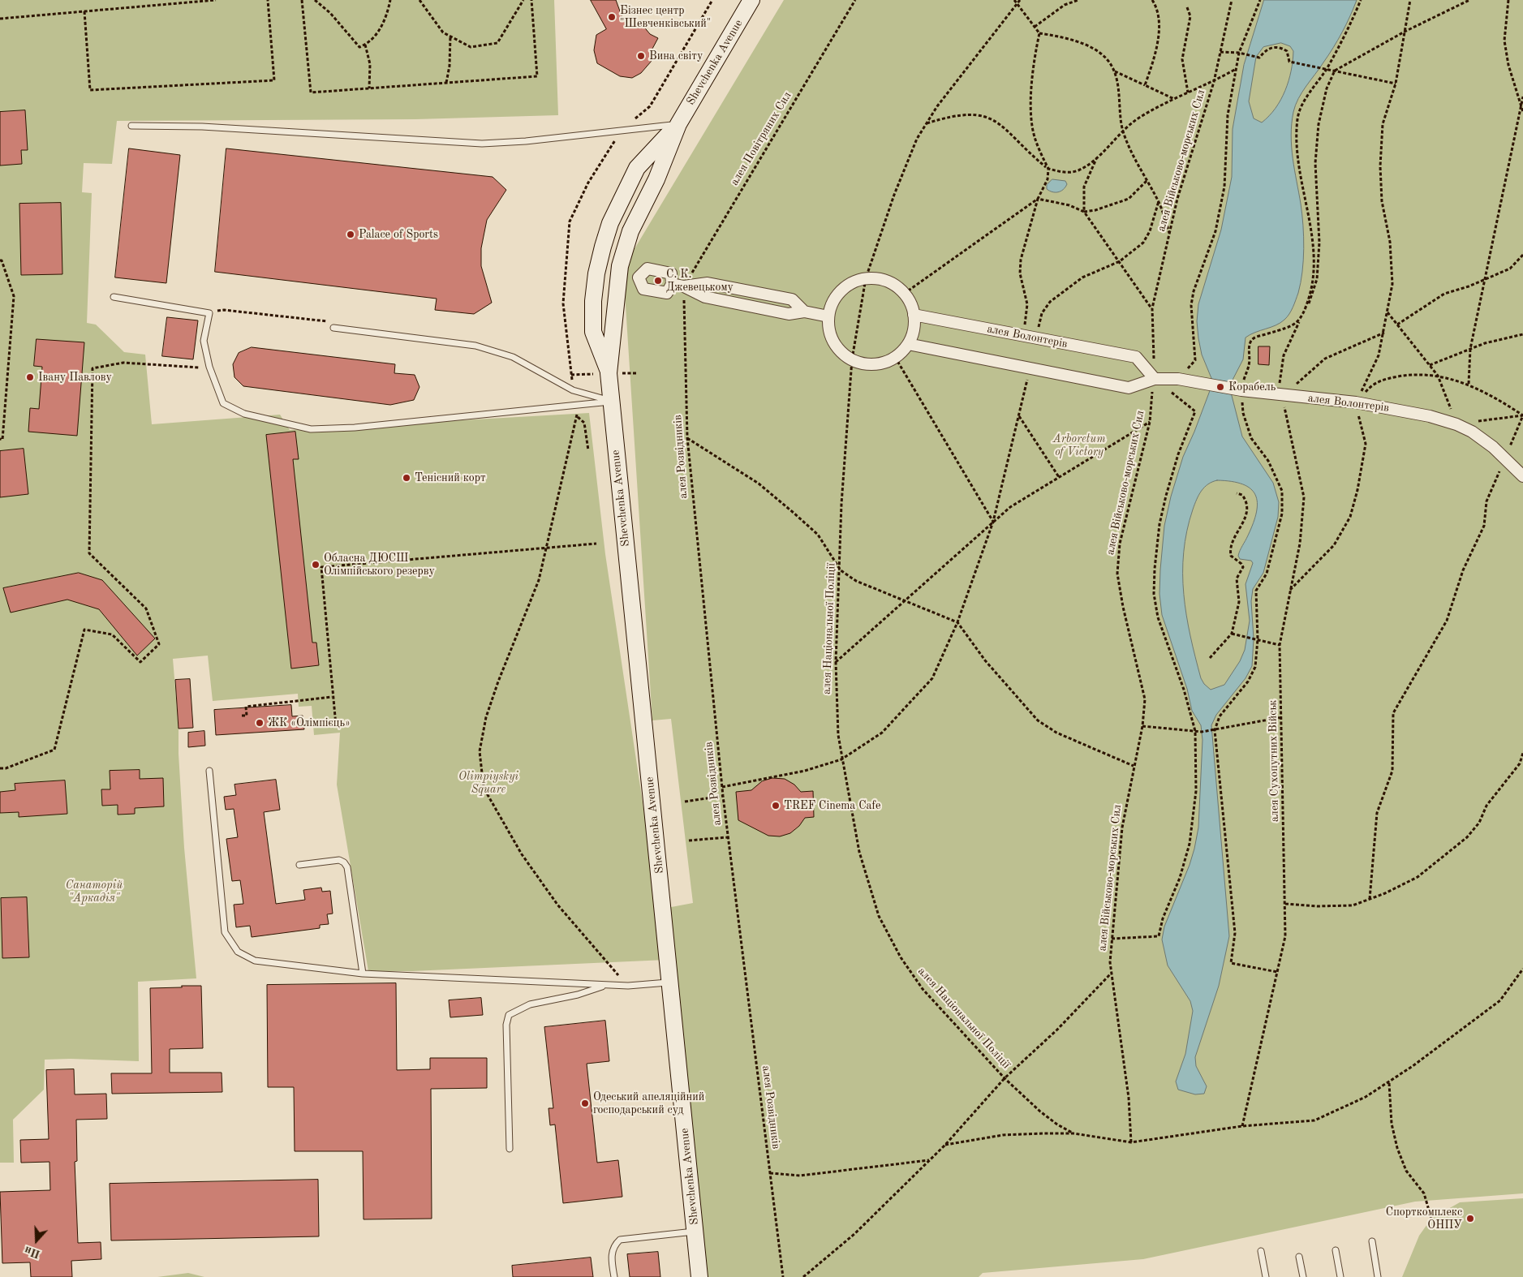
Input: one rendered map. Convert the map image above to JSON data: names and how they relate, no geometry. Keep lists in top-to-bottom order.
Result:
{
  "streets": {
    "main road": ["Shevchenka Avenue"],
    "street": ["алея Волонтерів"],
    "path": [
      "алея Повітряних Сил",
      "алея Військово-морських Сил",
      "алея Розвідників",
      "алея Національної Поліції",
      "алея Сухопутних Військ"
    ]
  },
  "crossings": [
    ["алея Повітряних Сил", "алея Розвідників"],
    ["алея Військово-морських Сил", "алея Волонтерів"],
    ["алея Волонтерів", "алея Сухопутних Військ"]
  ],
  "parks": ["Arboretum of Victory", "Olimpiyskyi Square", "Санаторій \"Аркадія\""],
  "places": [
    "Бізнес центр \"Шевченківський\"",
    "Вина світу",
    "Palace of Sports",
    "С. К. Джевецькому",
    "Івану Павлову",
    "Корабель",
    "Тенісний корт",
    "Обласна ДЮСШ Олімпійського резерву",
    "ЖК «Олімпієць»",
    "TREF Cinema Cafe",
    "Одеський апеляційний господарський суд",
    "Спорткомплекс ОНПУ"
  ],
  "north": "bottom"
}
